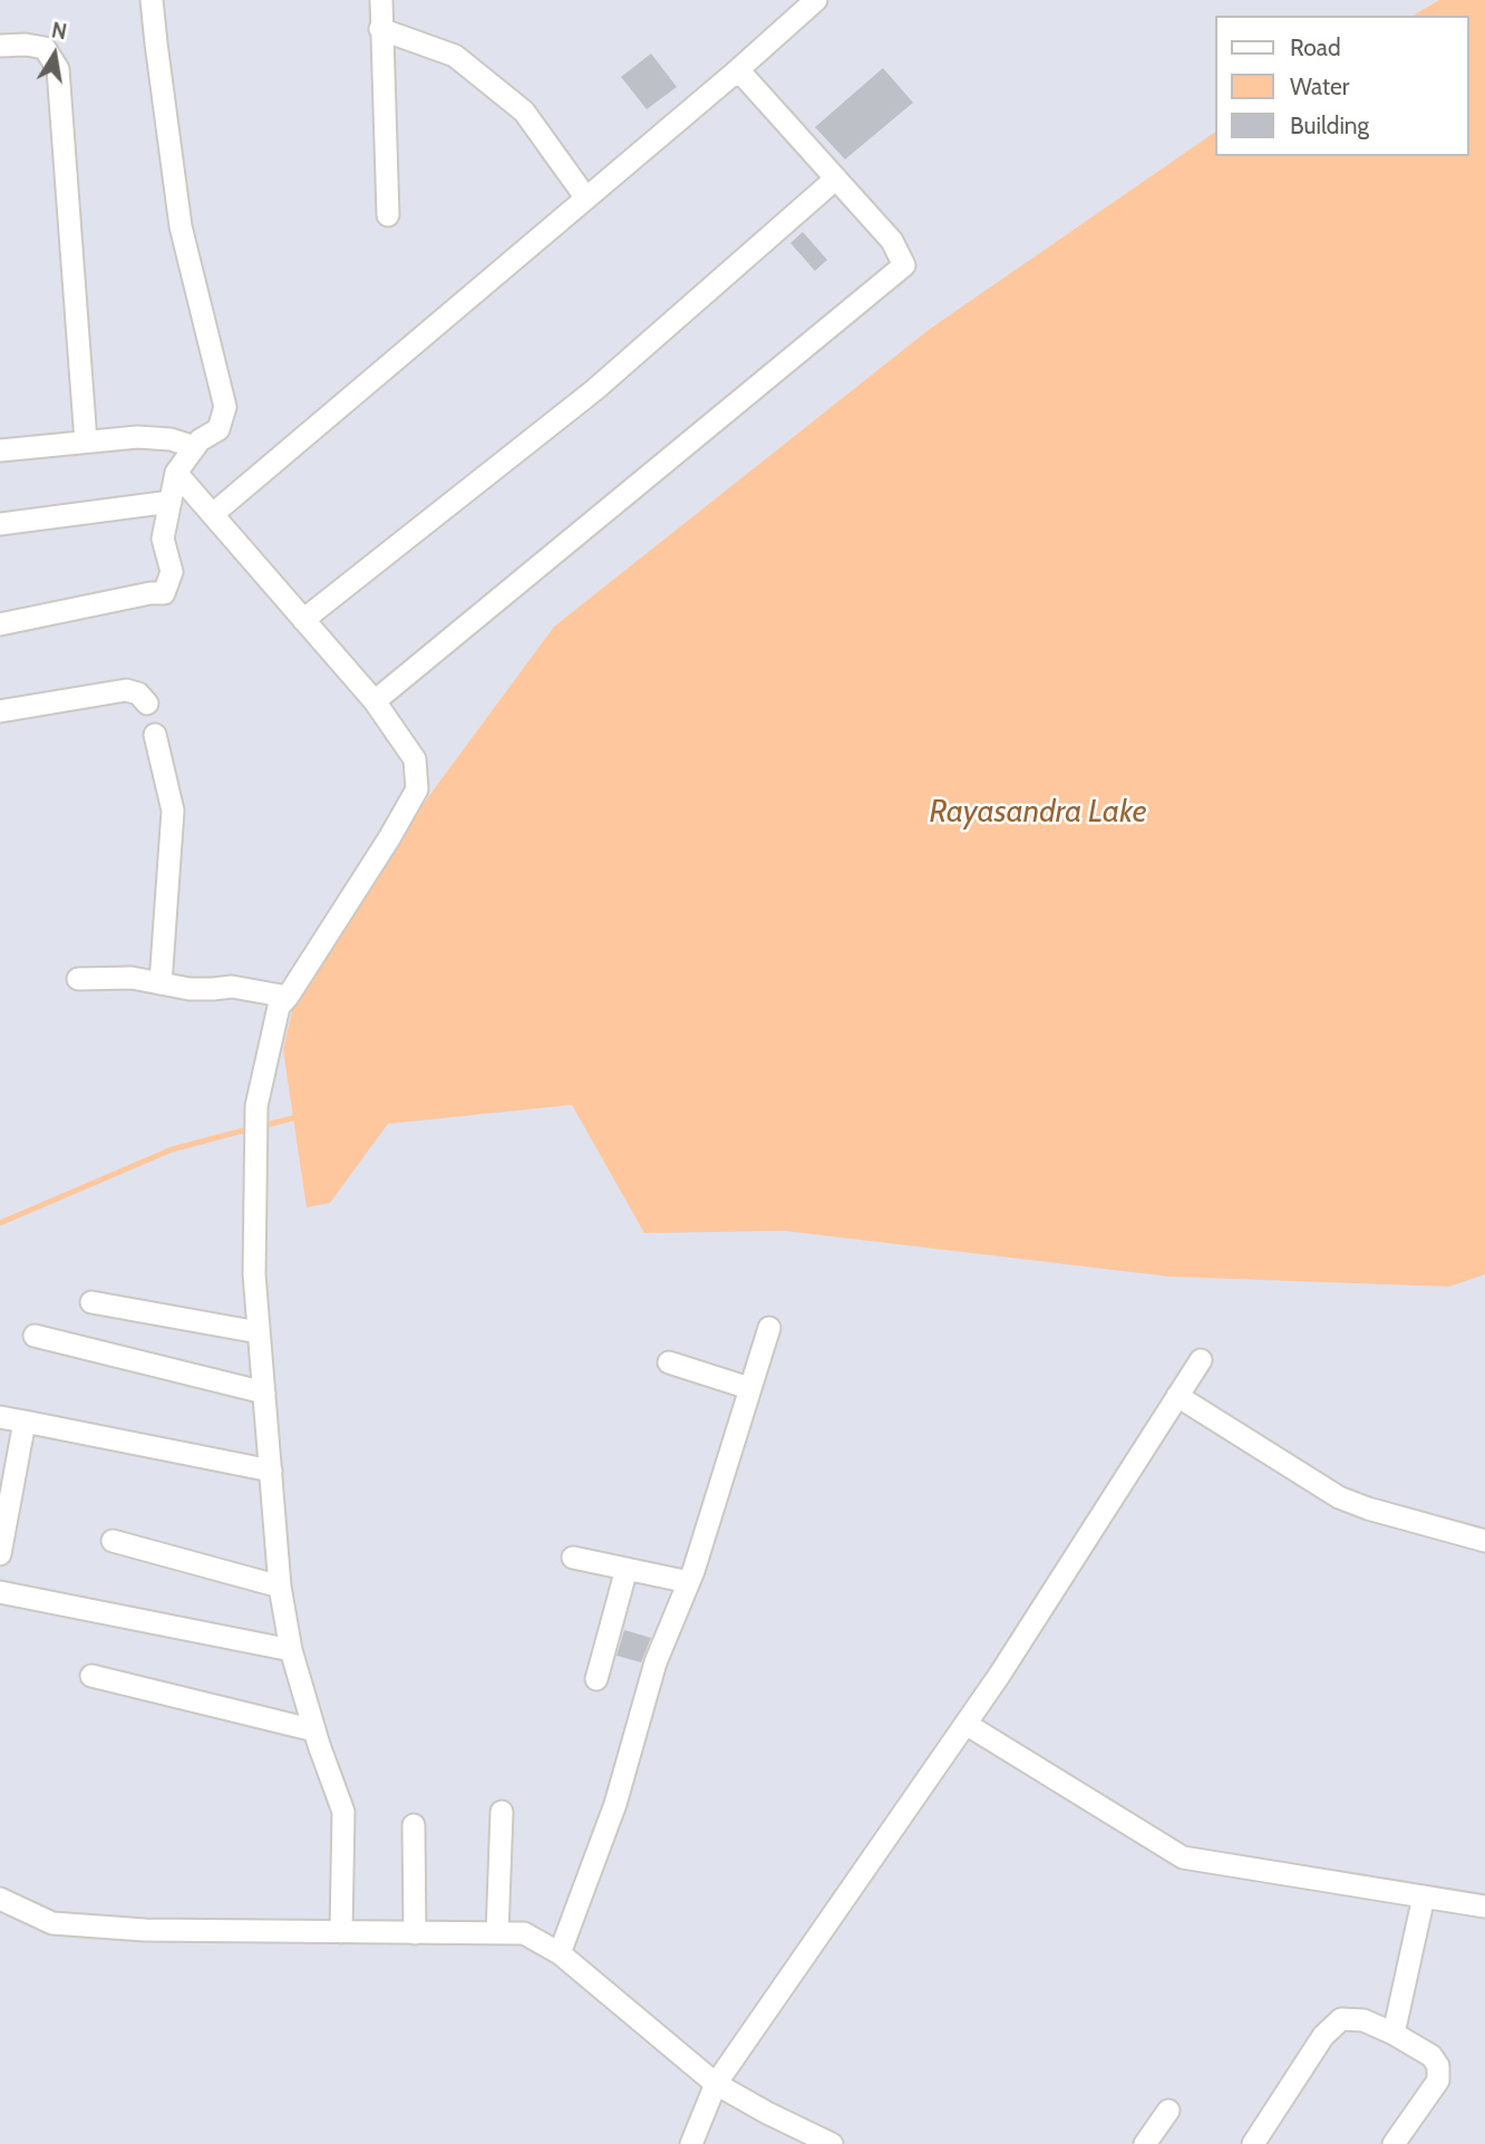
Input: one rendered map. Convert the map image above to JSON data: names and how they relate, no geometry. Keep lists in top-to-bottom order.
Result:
{
  "water": ["Rayasandra Lake"],
  "legend": ["Road", "Water", "Building"],
  "north": "top"
}
